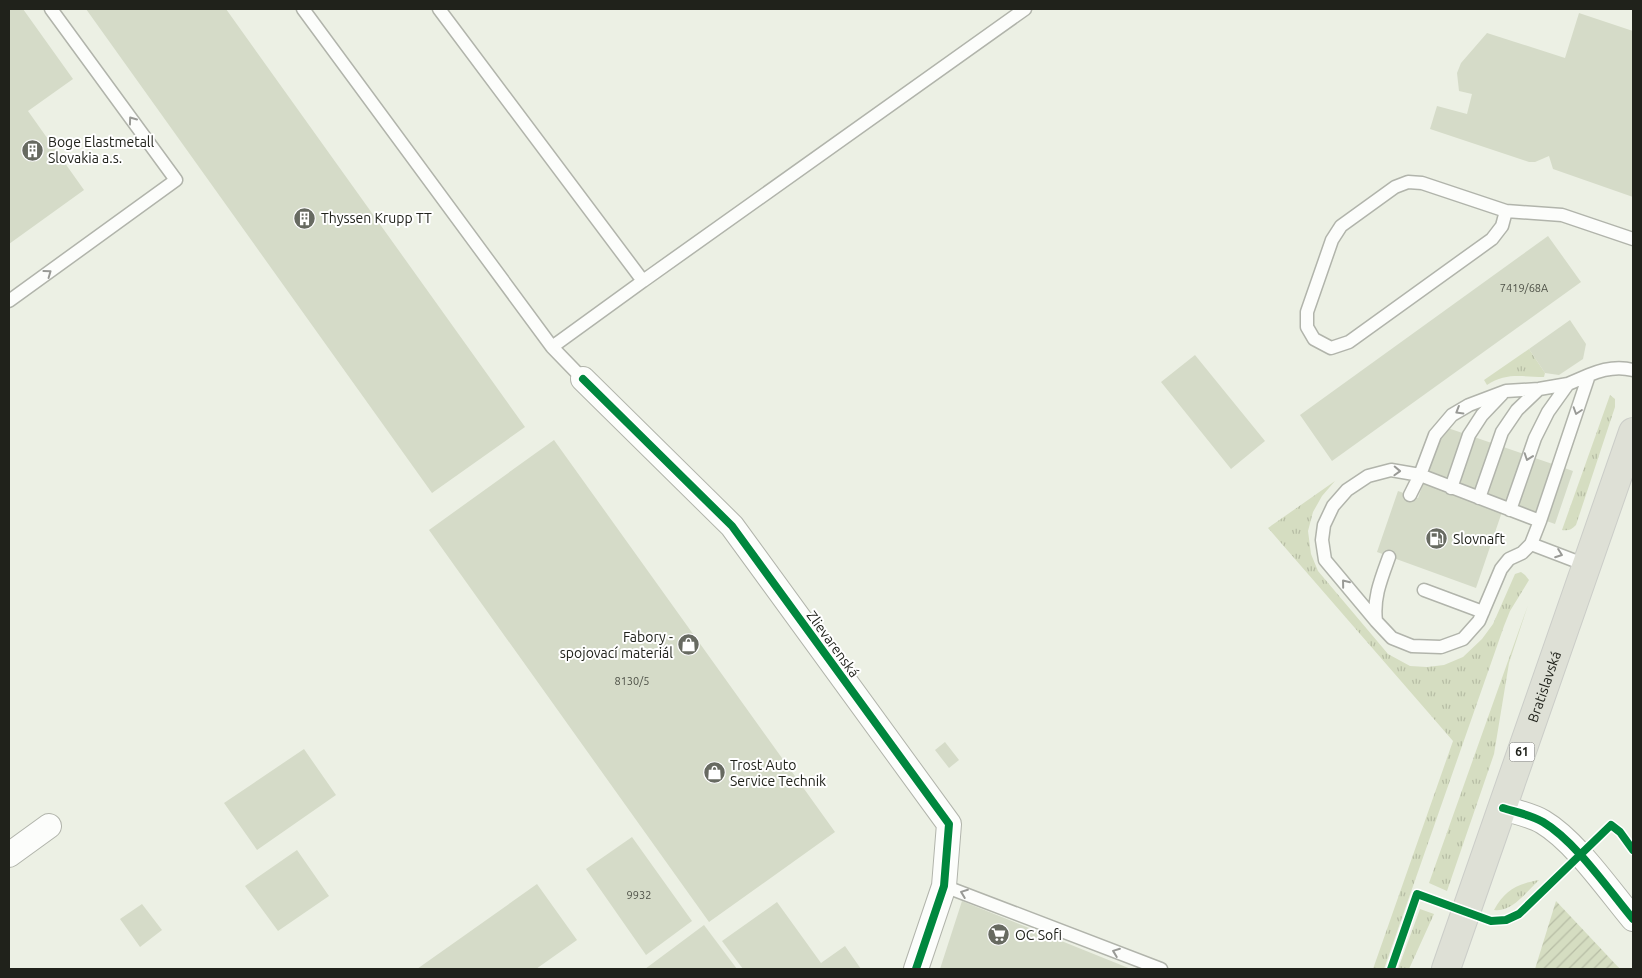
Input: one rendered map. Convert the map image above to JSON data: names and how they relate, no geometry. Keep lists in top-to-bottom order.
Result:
{
  "streets": {
    "main road": ["Bratislavská", "61"],
    "street": ["Zlievarenská"]
  },
  "places": {
    "building": ["Boge Elastmetall Slovakia a.s.", "Thyssen Krupp TT"],
    "fuel station": ["Slovnaft"],
    "shop": ["Fabory - spojovací materiál", "Trost Auto Service Technik"],
    "supermarket": ["OC Sofi"]
  },
  "house_numbers": ["7419/68A", "8130/5", "9932"]
}
